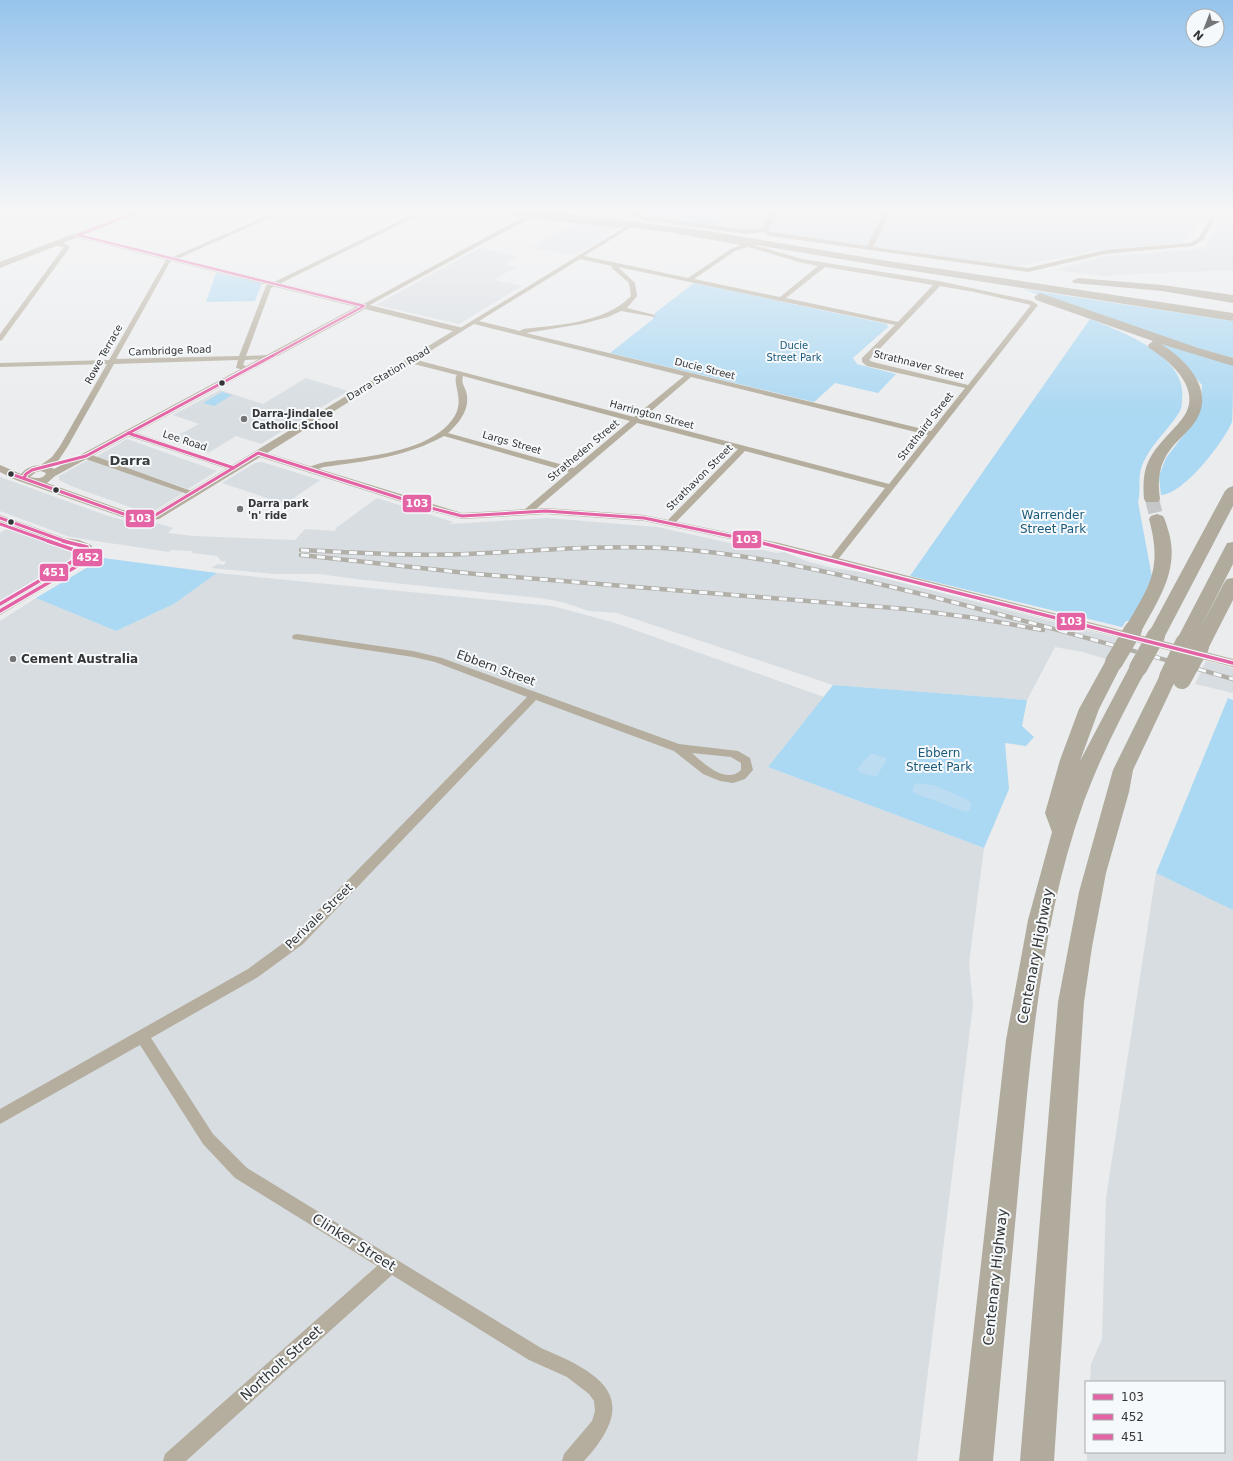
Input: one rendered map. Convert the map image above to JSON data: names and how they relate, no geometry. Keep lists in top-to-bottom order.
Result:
{
  "streets": {
    "highway": ["Centenary Highway"],
    "street": [
      "Cambridge Road",
      "Rowe Terrace",
      "Strathnaver Street",
      "Ducie Street",
      "Darra Station Road",
      "Harrington Street",
      "Strathaird Street",
      "Lee Road",
      "Largs Street",
      "Stratheden Street",
      "Strathavon Street",
      "Ebbern Street",
      "Perivale Street",
      "Clinker Street",
      "Northolt Street"
    ]
  },
  "crossings": [
    ["Cambridge Road", "Rowe Terrace"],
    ["Strathnaver Street", "Strathaird Street"],
    ["Ducie Street", "Darra Station Road"],
    ["Ducie Street", "Strathaird Street"],
    ["Ducie Street", "Stratheden Street"],
    ["Darra Station Road", "Harrington Street"],
    ["Darra Station Road", "Lee Road"],
    ["Harrington Street", "Strathaird Street"],
    ["Harrington Street", "Stratheden Street"],
    ["Harrington Street", "Strathavon Street"],
    ["Largs Street", "Stratheden Street"],
    ["Ebbern Street", "Perivale Street"],
    ["Perivale Street", "Clinker Street"],
    ["Clinker Street", "Northolt Street"]
  ],
  "districts": ["Darra"],
  "parks": ["Ducie Street Park", "Warrender Street Park", "Ebbern Street Park"],
  "places": ["Darra-Jindalee Catholic School", "Darra park 'n' ride", "Cement Australia"],
  "lines": ["transit line 103", "transit line 452", "transit line 451"],
  "legend": ["103", "452", "451"],
  "north": "bottom left"
}
